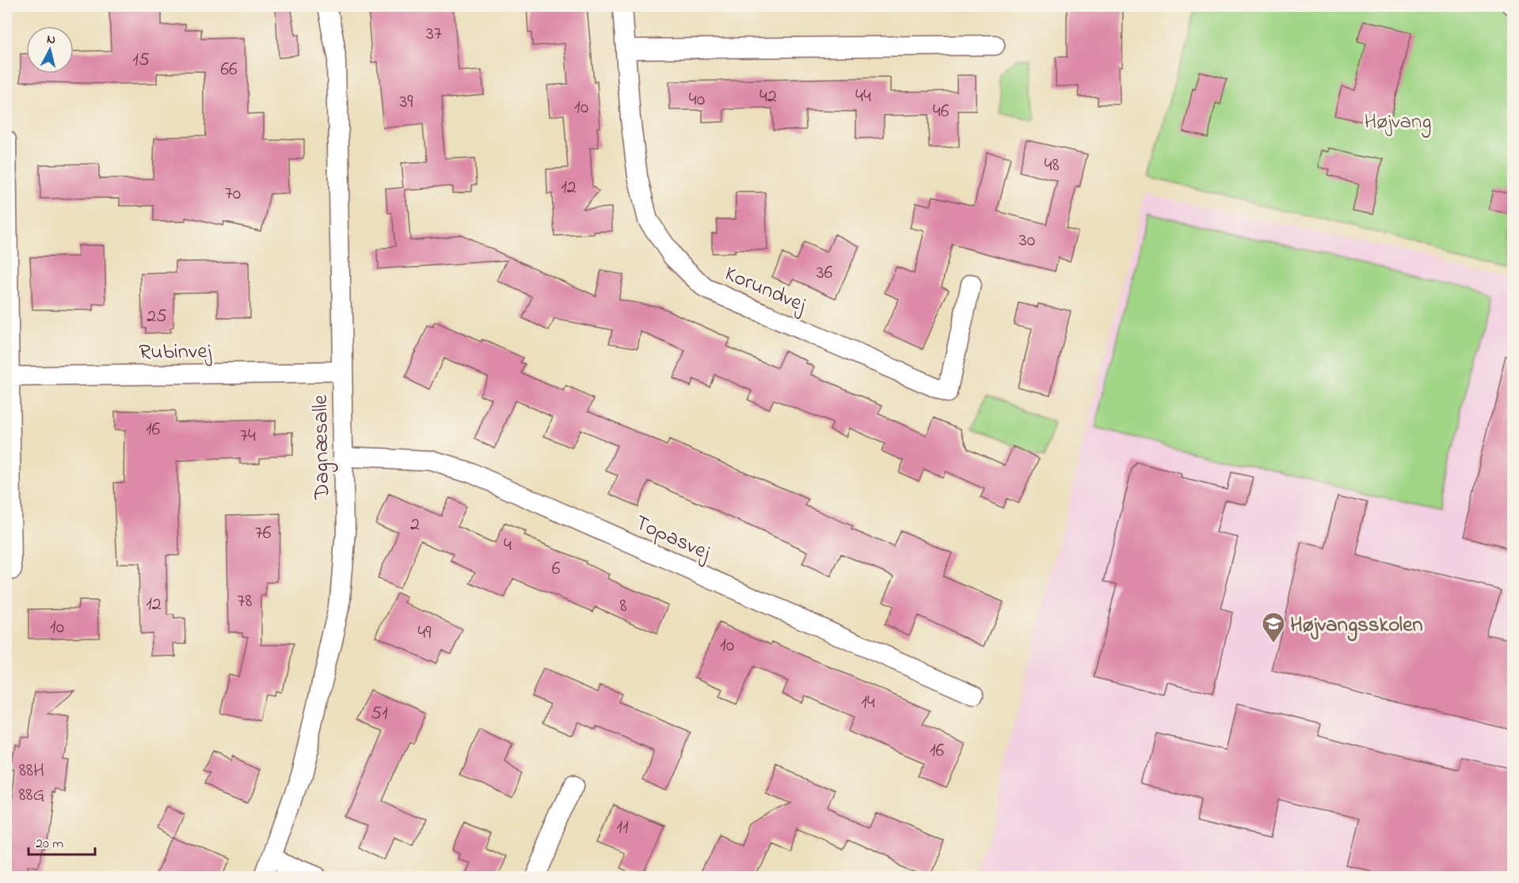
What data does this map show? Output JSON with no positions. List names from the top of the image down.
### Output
{
  "streets": {
    "street": [
      "Korundvej",
      "Rubinvej",
      "Dagnæsalle",
      "Topasvej"
    ]
  },
  "crossings": [
    ["Rubinvej", "Dagnæsalle"],
    ["Dagnæsalle", "Topasvej"]
  ],
  "parks": ["Højvang"],
  "places": {
    "school or university": ["Højvangsskolen"]
  },
  "house_numbers": [
    "37",
    "15",
    "66",
    "42",
    "44",
    "40",
    "39",
    "10",
    "46",
    "48",
    "12",
    "70",
    "30",
    "36",
    "25",
    "16",
    "74",
    "2",
    "76",
    "4",
    "6",
    "78",
    "12",
    "8",
    "10",
    "49",
    "10",
    "14",
    "51",
    "16",
    "88H",
    "88G",
    "11"
  ],
  "scale_bar": "20 m",
  "north": "top"
}
